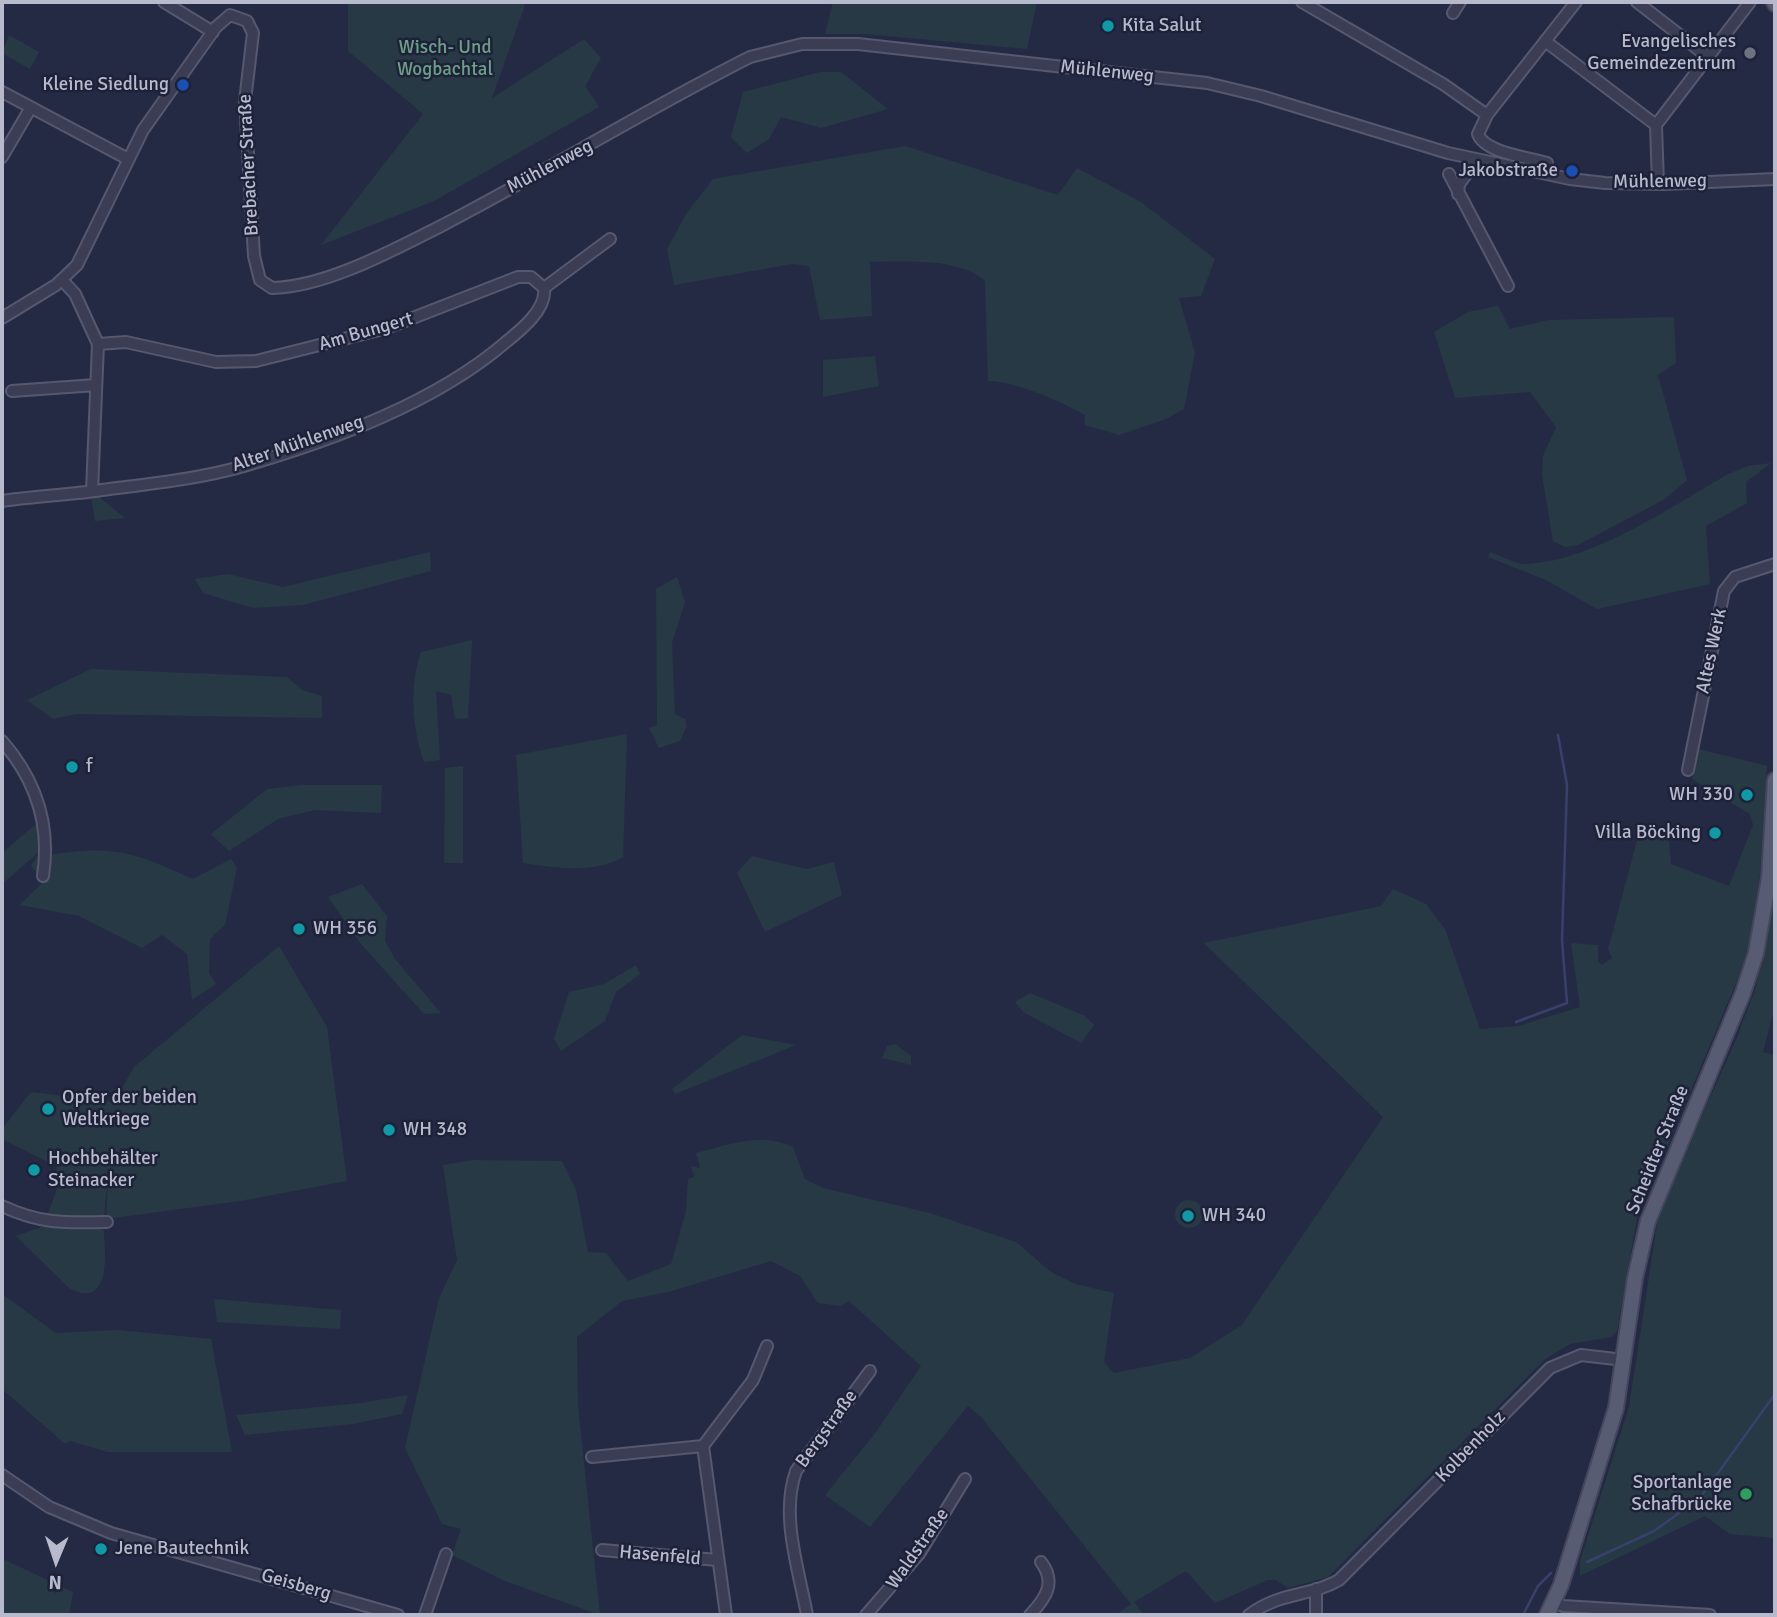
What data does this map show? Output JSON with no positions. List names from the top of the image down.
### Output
{
  "streets": {
    "main road": ["Scheidter Straße"],
    "street": [
      "Mühlenweg",
      "Brebacher Straße",
      "Am Bungert",
      "Alter Mühlenweg",
      "Altes Werk",
      "Bergstraße",
      "Kolbenholz",
      "Waldstraße",
      "Hasenfeld",
      "Geisberg"
    ]
  },
  "crossings": [
    ["Mühlenweg", "Brebacher Straße"],
    ["Am Bungert", "Alter Mühlenweg"],
    ["Scheidter Straße", "Kolbenholz"]
  ],
  "parks": ["Wisch- Und Wogbachtal"],
  "places": [
    "Kita Salut",
    "Evangelisches Gemeindezentrum",
    "Kleine Siedlung",
    "Jakobstraße",
    "f",
    "WH 330",
    "Villa Böcking",
    "WH 356",
    "Opfer der beiden Weltkriege",
    "WH 348",
    "Hochbehälter Steinacker",
    "WH 340",
    "Sportanlage Schafbrücke",
    "Jene Bautechnik"
  ],
  "north": "bottom"
}
